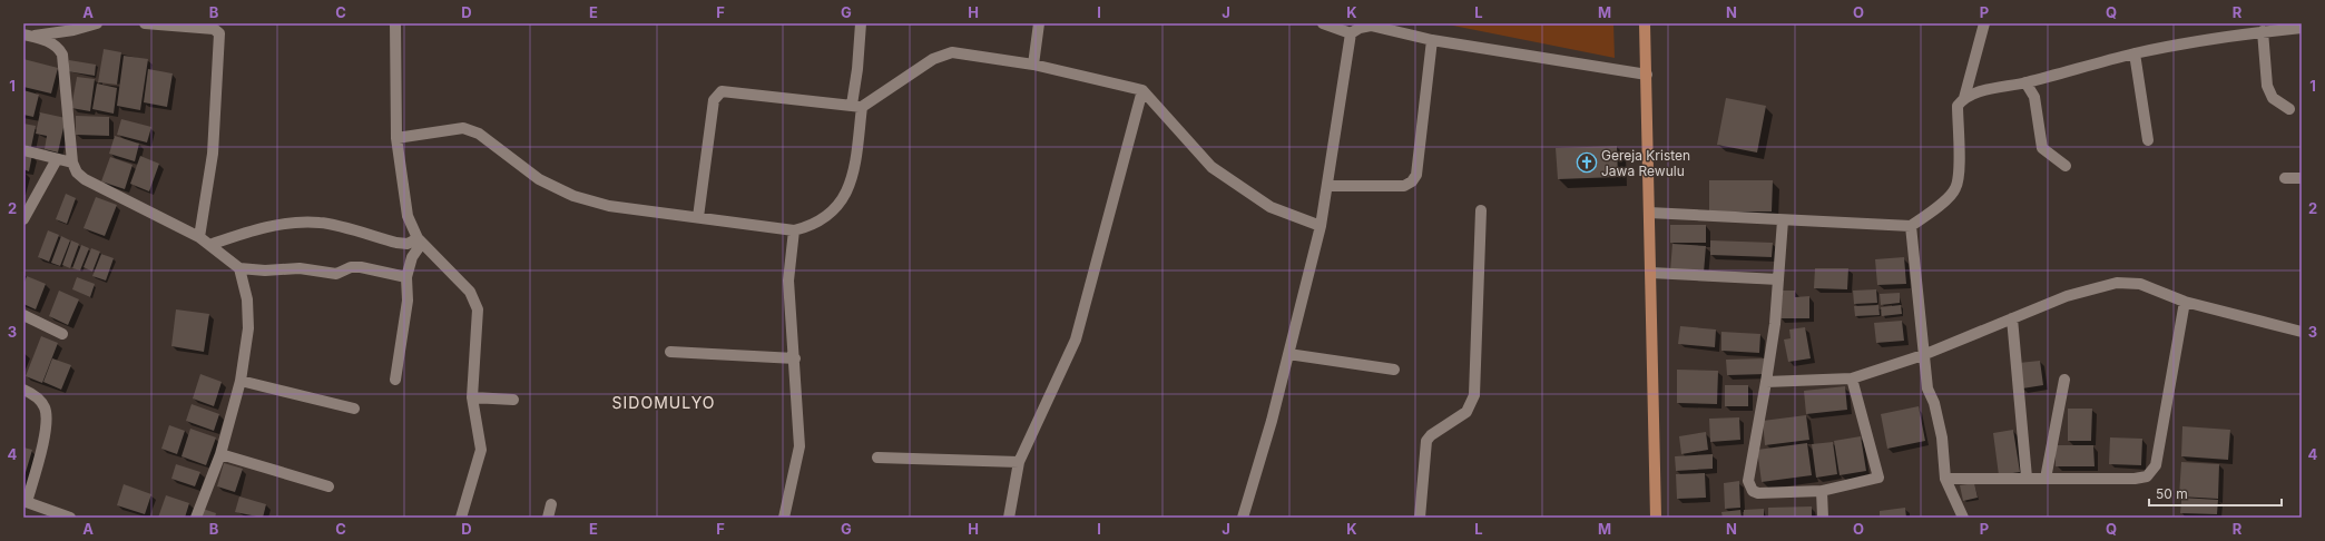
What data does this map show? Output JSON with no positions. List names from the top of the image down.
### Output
{
  "districts": ["SIDOMULYO"],
  "places": {
    "church": ["Gereja Kristen Jawa Rewulu"]
  },
  "scale_bar": "50 m",
  "grid": {
    "columns": [
      "A",
      "B",
      "C",
      "D",
      "E",
      "F",
      "G",
      "H",
      "I",
      "J",
      "K",
      "L",
      "M",
      "N",
      "O",
      "P",
      "Q",
      "R"
    ],
    "rows": [
      "1",
      "2",
      "3",
      "4"
    ]
  }
}
